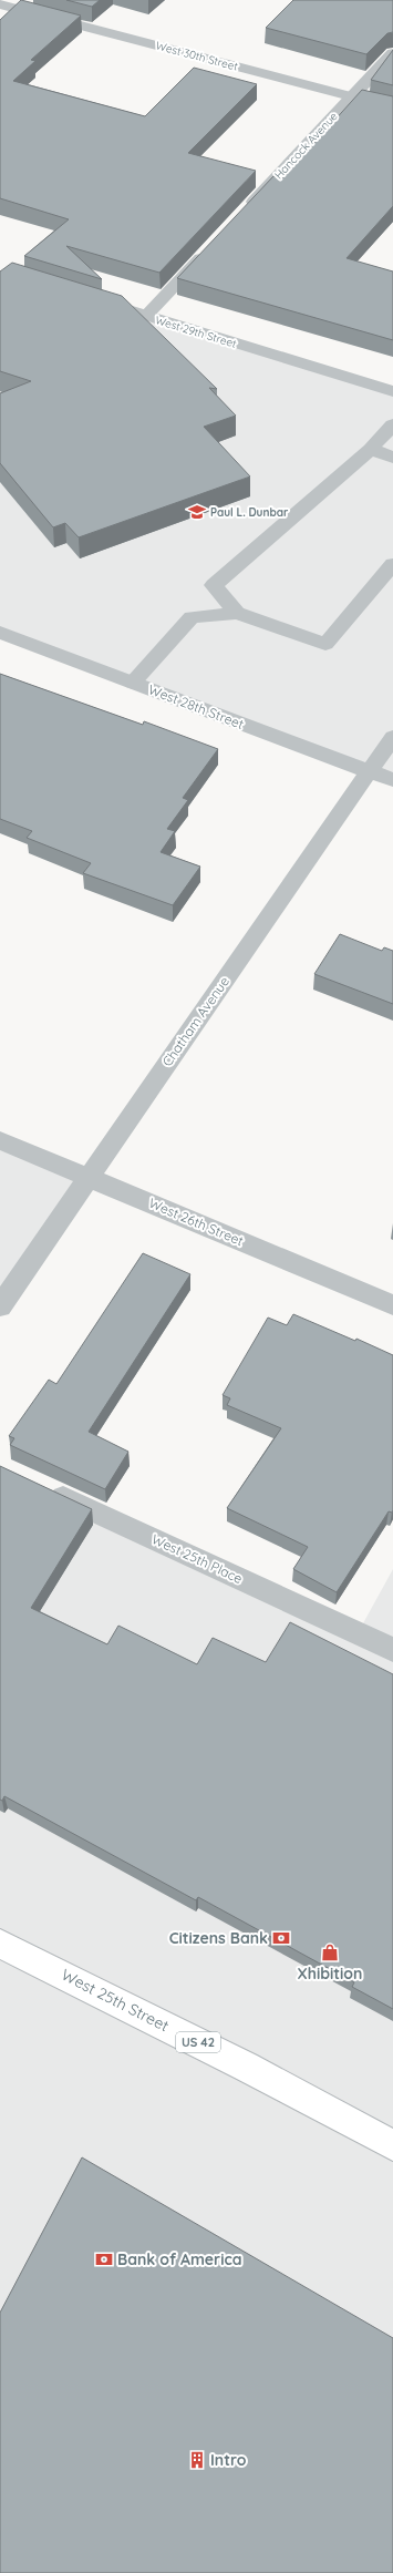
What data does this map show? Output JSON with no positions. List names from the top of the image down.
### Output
{
  "streets": {
    "main road": ["West 25th Street", "US 42"],
    "street": [
      "West 30th Street",
      "Hancock Avenue",
      "West 29th Street",
      "West 28th Street",
      "Chatham Avenue",
      "West 26th Street",
      "West 25th Place"
    ]
  },
  "crossings": [
    ["West 30th Street", "Hancock Avenue"],
    ["West 28th Street", "Chatham Avenue"],
    ["Chatham Avenue", "West 26th Street"]
  ],
  "places": {
    "school or university": ["Paul L. Dunbar"],
    "bank": ["Citizens Bank", "Bank of America"],
    "shop": ["Xhibition"],
    "building": ["Intro"]
  }
}
